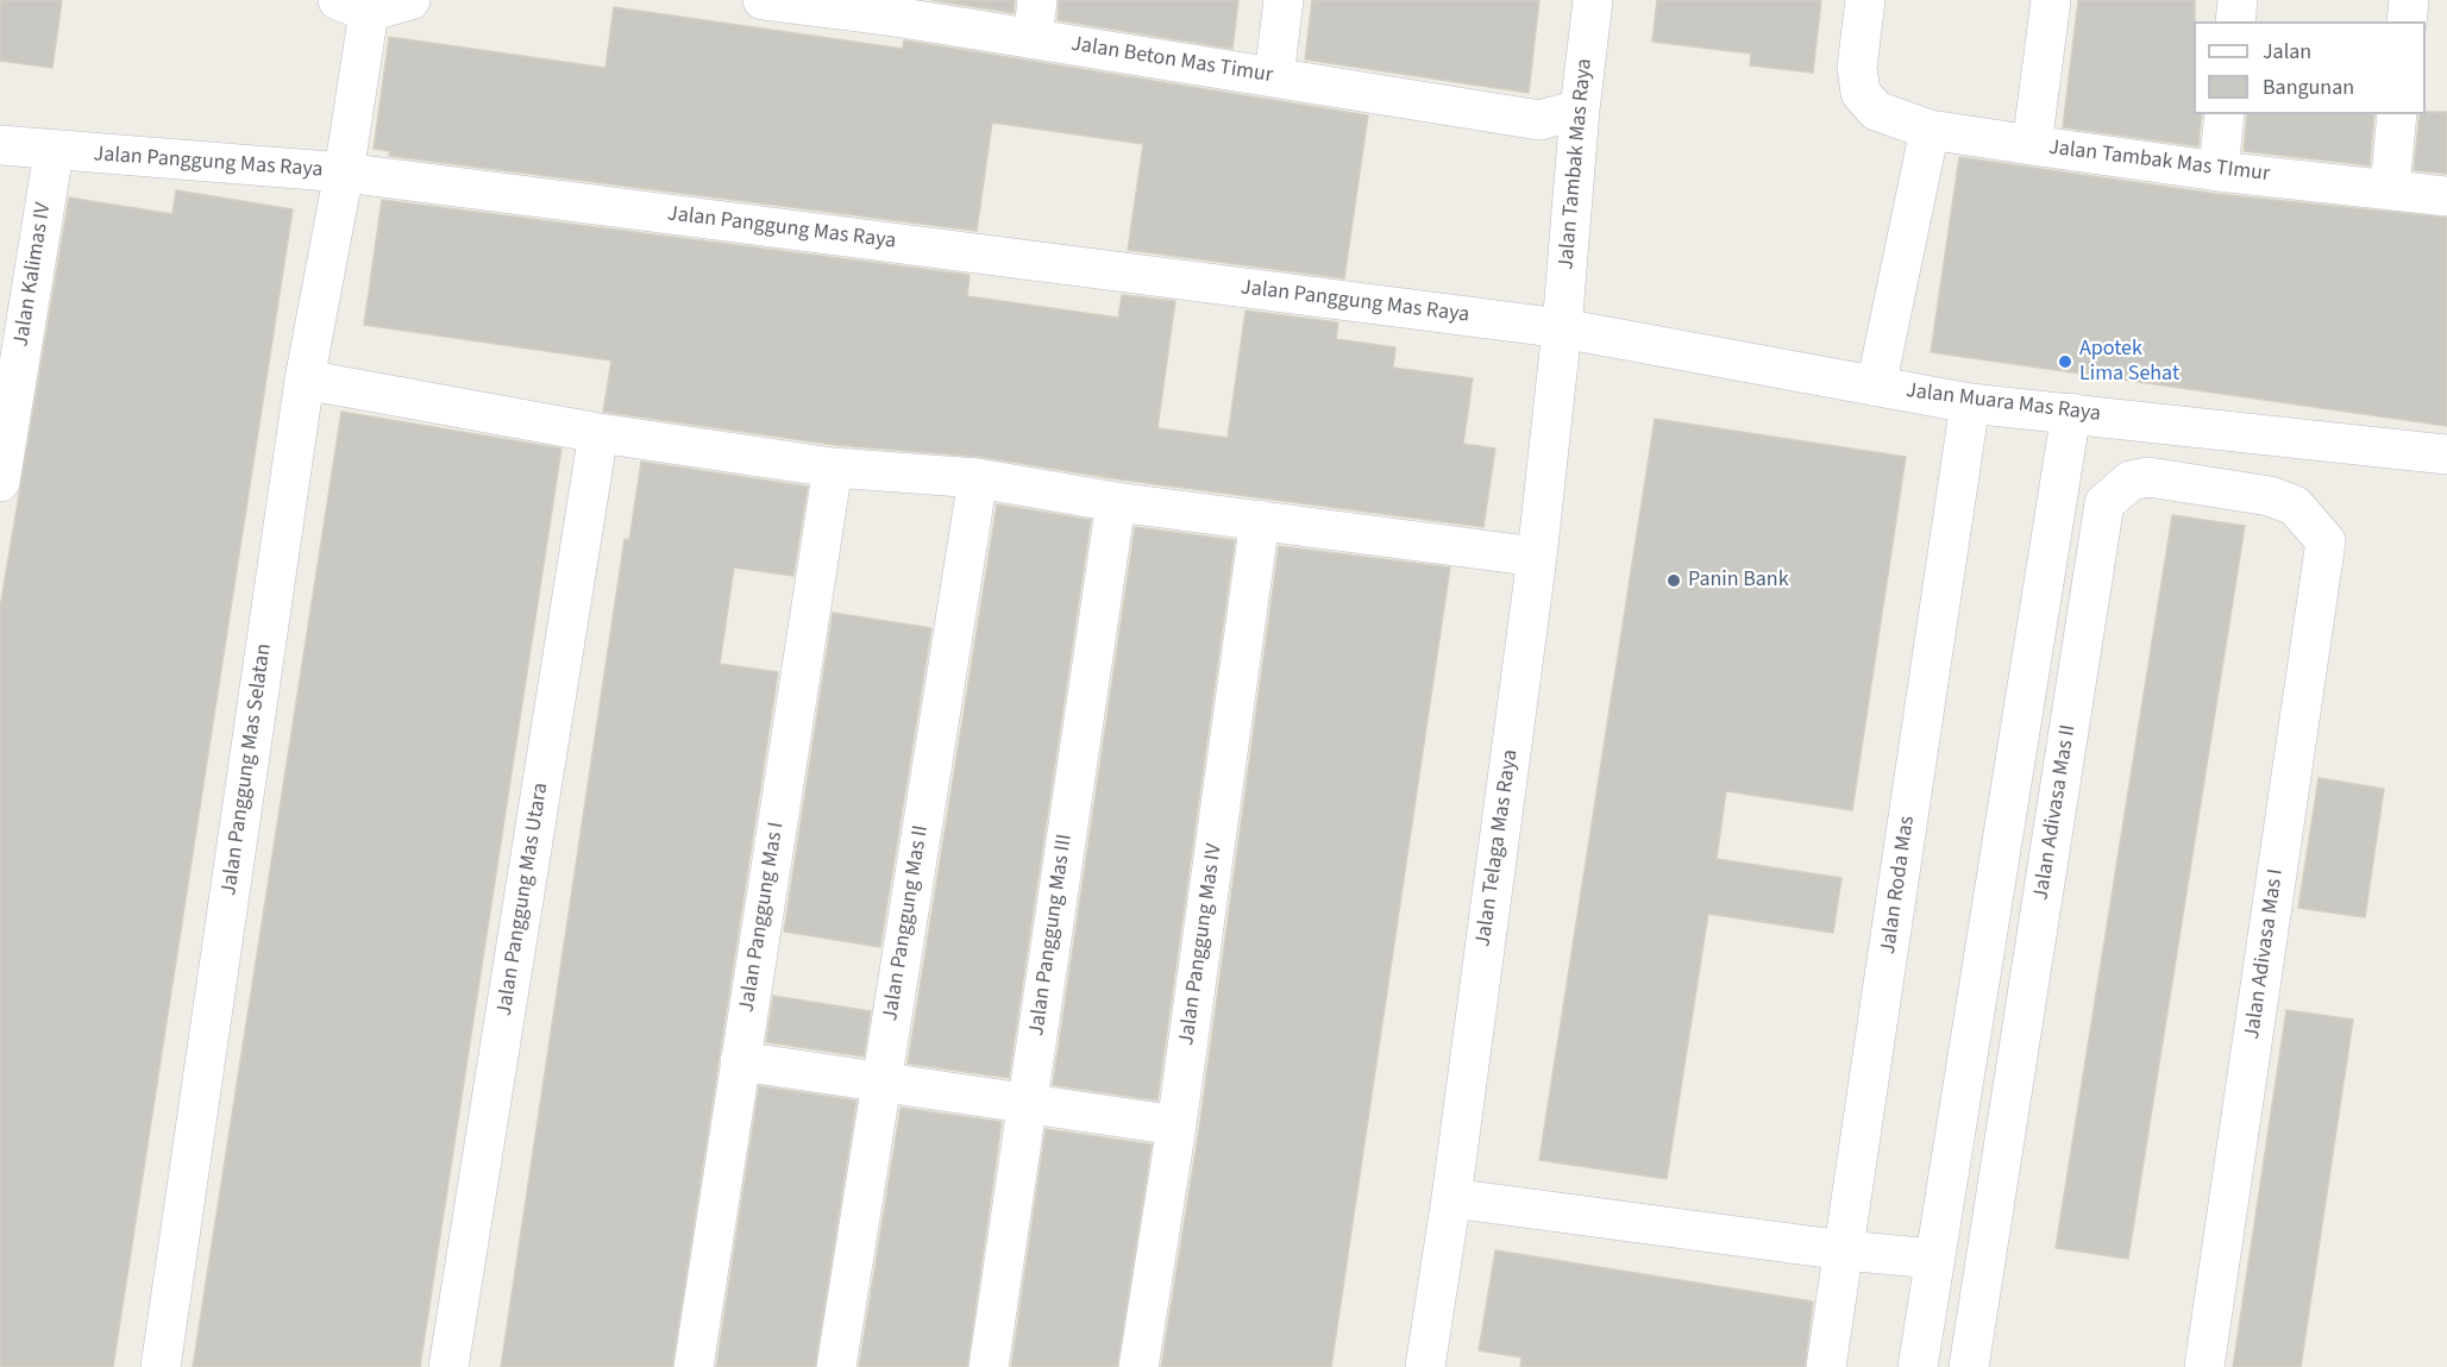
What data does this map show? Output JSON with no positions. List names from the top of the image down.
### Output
{
  "streets": {
    "street": [
      "Jalan Beton Mas Timur",
      "Jalan Tambak Mas TImur",
      "Jalan Panggung Mas Raya",
      "Jalan Tambak Mas Raya",
      "Jalan Kalimas IV",
      "Jalan Muara Mas Raya",
      "Jalan Panggung Mas Selatan",
      "Jalan Adivasa Mas II",
      "Jalan Telaga Mas Raya",
      "Jalan Roda Mas",
      "Jalan Panggung Mas Utara",
      "Jalan Panggung Mas I",
      "Jalan Panggung Mas II",
      "Jalan Panggung Mas III",
      "Jalan Panggung Mas IV",
      "Jalan Adivasa Mas I"
    ]
  },
  "crossings": [
    ["Jalan Beton Mas Timur", "Jalan Tambak Mas Raya"],
    ["Jalan Panggung Mas Raya", "Jalan Tambak Mas Raya"],
    ["Jalan Panggung Mas Raya", "Jalan Kalimas IV"],
    ["Jalan Panggung Mas Raya", "Jalan Muara Mas Raya"],
    ["Jalan Panggung Mas Raya", "Jalan Panggung Mas Selatan"],
    ["Jalan Panggung Mas Raya", "Jalan Telaga Mas Raya"],
    ["Jalan Tambak Mas Raya", "Jalan Muara Mas Raya"],
    ["Jalan Tambak Mas Raya", "Jalan Telaga Mas Raya"],
    ["Jalan Muara Mas Raya", "Jalan Telaga Mas Raya"],
    ["Jalan Muara Mas Raya", "Jalan Roda Mas"],
    ["Jalan Adivasa Mas II", "Jalan Adivasa Mas I"]
  ],
  "places": ["Apotek Lima Sehat", "Panin Bank"],
  "legend": ["Jalan", "Bangunan"]
}
